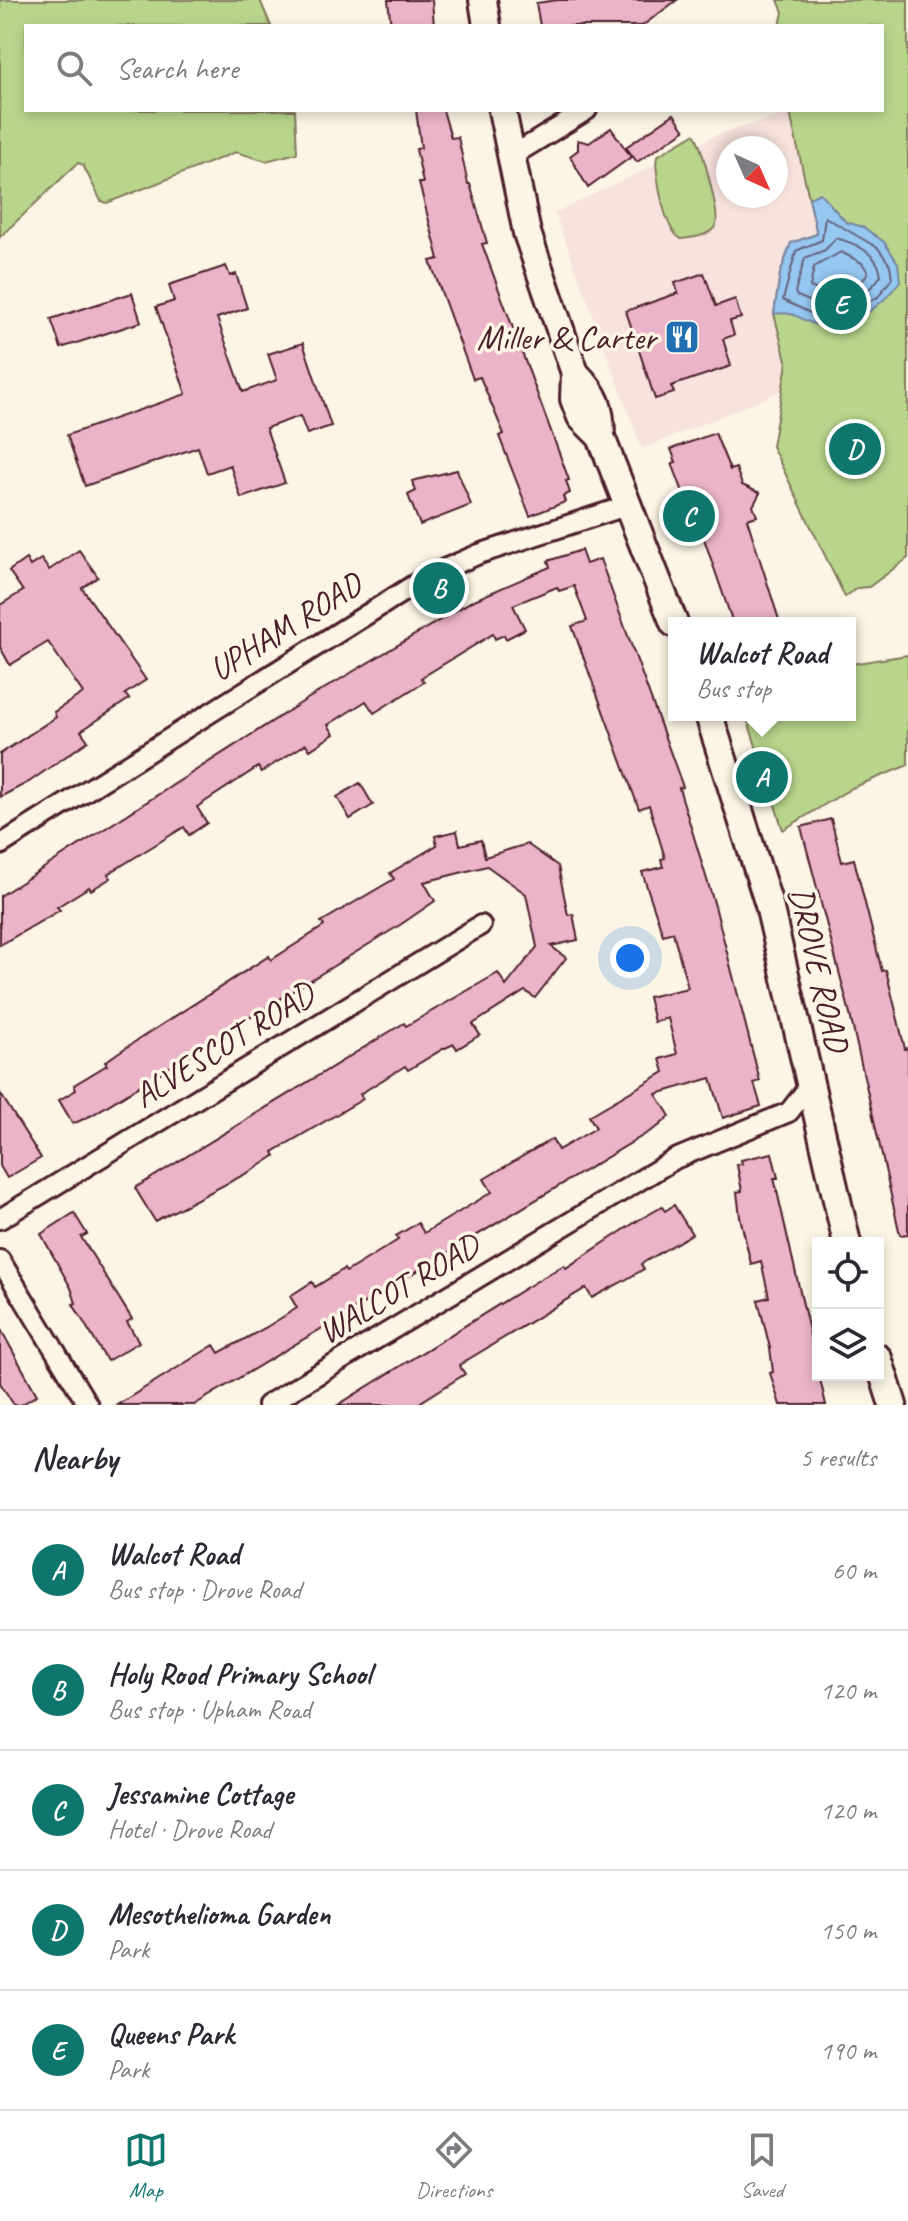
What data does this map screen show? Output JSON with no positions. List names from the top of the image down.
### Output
{
  "streets": {
    "main road": ["DROVE ROAD"],
    "street": ["UPHAM ROAD", "ALVESCOT ROAD", "WALCOT ROAD"]
  },
  "crossings": [
    ["DROVE ROAD", "WALCOT ROAD"]
  ],
  "places": {
    "restaurant": ["Miller & Carter"]
  },
  "north": "bottom right",
  "page": {
    "search": "Search here",
    "pins": [
      "E",
      "D",
      "C",
      "B",
      "A"
    ],
    "popup": ["Walcot Road", "Bus stop"],
    "heading": ["Nearby", "5 results"],
    "list": [
      {
        "mark": "A",
        "name": "Walcot Road",
        "note": "Bus stop · Drove Road",
        "value": "60 m"
      },
      {
        "mark": "B",
        "name": "Holy Rood Primary School",
        "note": "Bus stop · Upham Road",
        "value": "120 m"
      },
      {
        "mark": "C",
        "name": "Jessamine Cottage",
        "note": "Hotel · Drove Road",
        "value": "120 m"
      },
      {
        "mark": "D",
        "name": "Mesothelioma Garden",
        "note": "Park",
        "value": "150 m"
      },
      {
        "mark": "E",
        "name": "Queens Park",
        "note": "Park",
        "value": "190 m"
      }
    ],
    "nav": ["Map", "Directions", "Saved"]
  }
}
